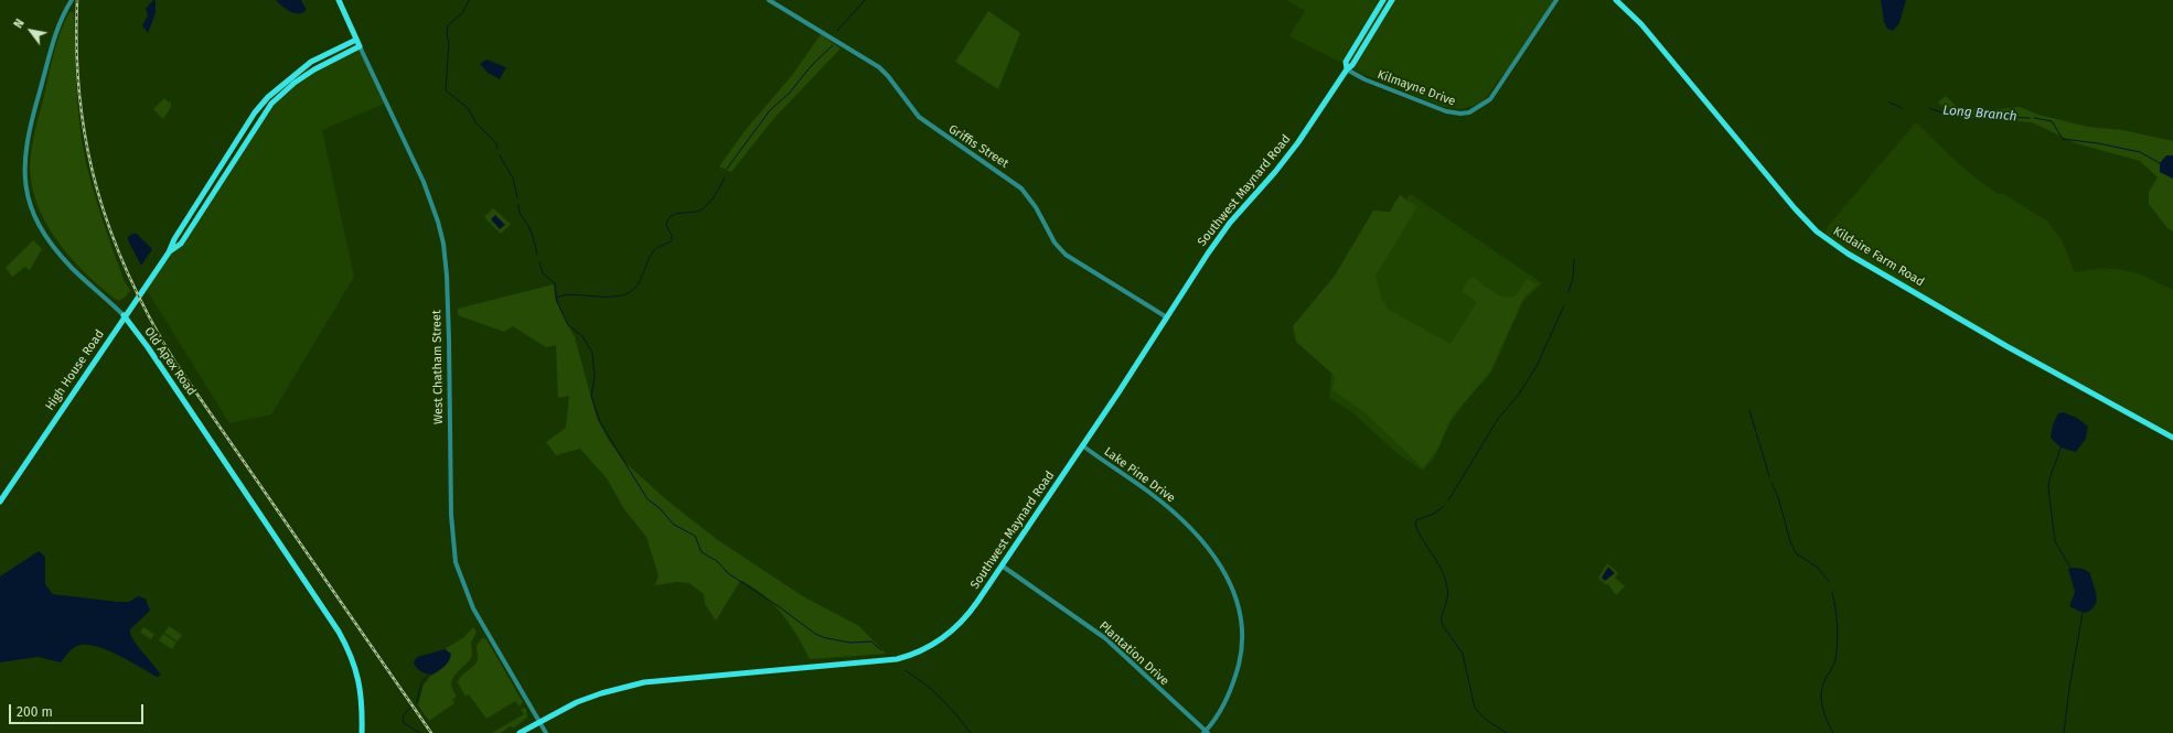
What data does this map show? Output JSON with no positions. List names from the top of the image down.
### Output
{
  "streets": {
    "main road": [
      "Southwest Maynard Road",
      "Kildaire Farm Road",
      "Old Apex Road",
      "West Chatham Street",
      "High House Road"
    ],
    "street": [
      "Kilmayne Drive",
      "Griffis Street",
      "Lake Pine Drive",
      "Plantation Drive"
    ]
  },
  "crossings": [
    ["Kilmayne Drive", "Southwest Maynard Road"],
    ["Griffis Street", "Southwest Maynard Road"],
    ["Southwest Maynard Road", "West Chatham Street"],
    ["Southwest Maynard Road", "Lake Pine Drive"],
    ["Southwest Maynard Road", "Plantation Drive"],
    ["Old Apex Road", "High House Road"],
    ["West Chatham Street", "High House Road"],
    ["Lake Pine Drive", "Plantation Drive"]
  ],
  "water": ["Long Branch"],
  "scale_bar": "200 m",
  "north": "top left"
}
